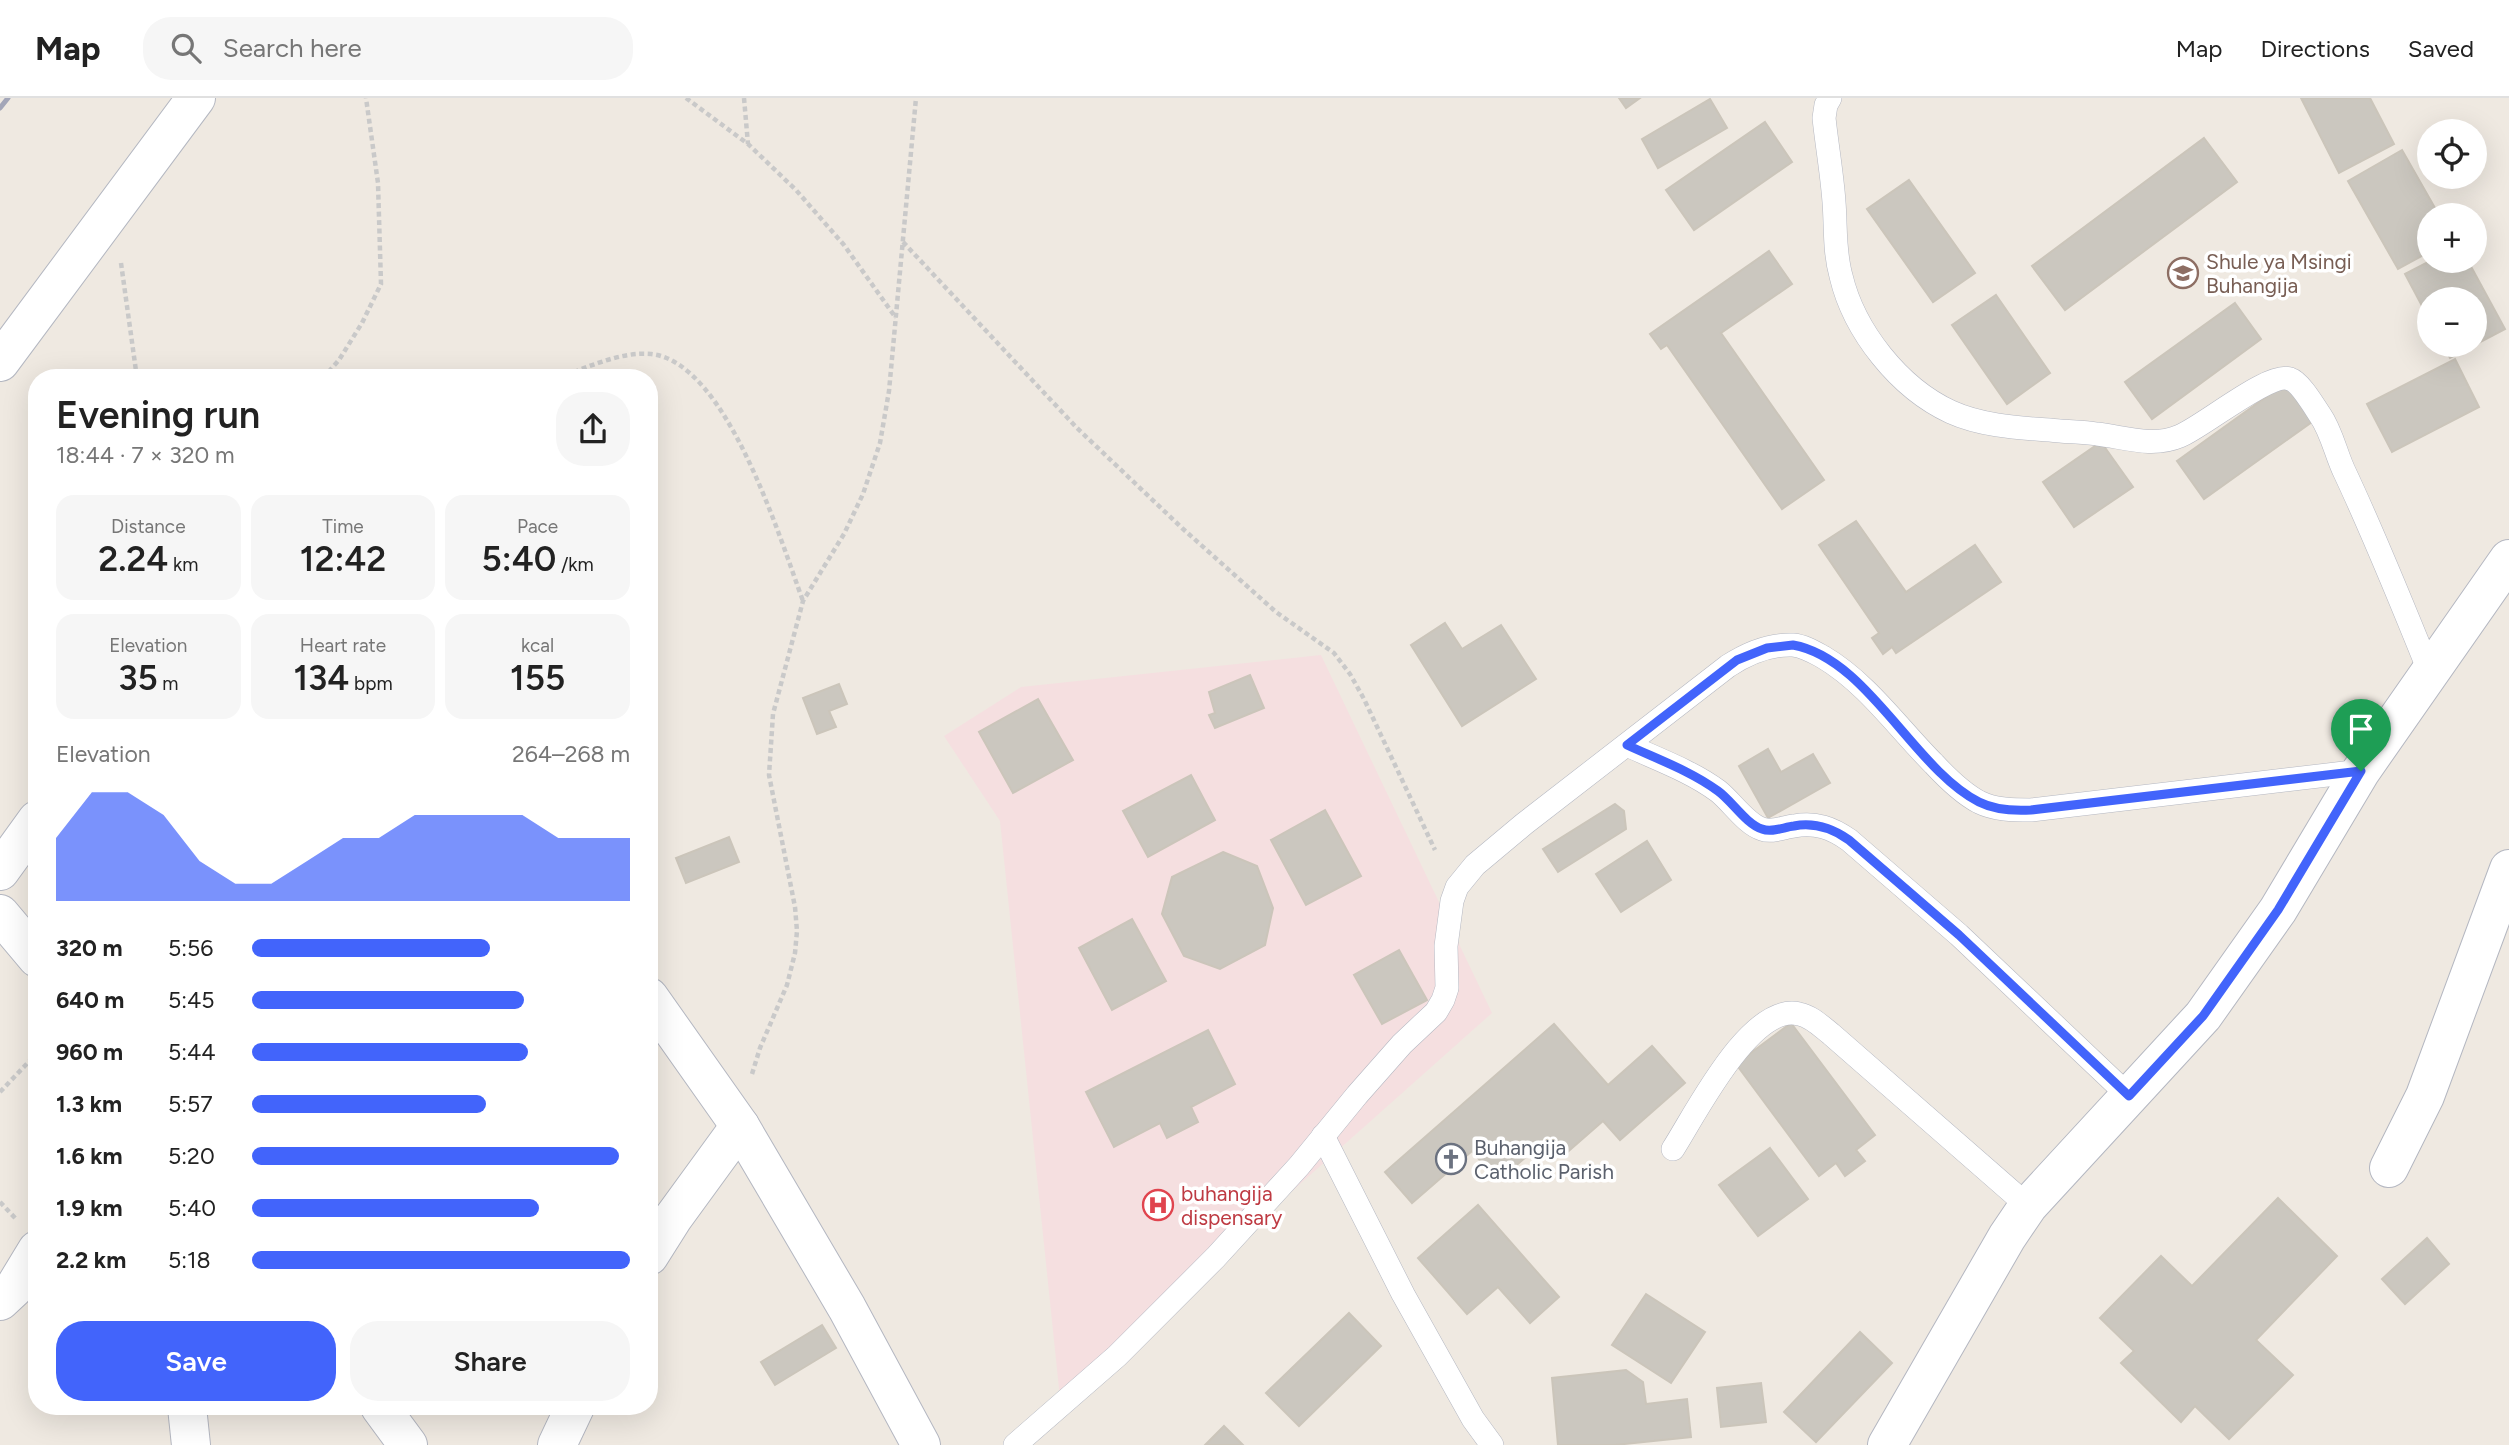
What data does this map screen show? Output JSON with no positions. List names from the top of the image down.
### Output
{
  "places": {
    "school or university": ["Shule ya Msingi Buhangija"],
    "church": ["Buhangija Catholic Parish"],
    "hospital": ["buhangija dispensary"]
  },
  "page": {
    "header": "Map",
    "search": "Search here",
    "nav": ["Map", "Directions", "Saved"],
    "map_buttons": ["+", "−"],
    "heading": ["Evening run", "18:44 · 7 × 320 m"],
    "stats": [
      ["Distance", "2.24 km"],
      ["Time", "12:42"],
      ["Pace", "5:40 /km"],
      ["Elevation", "35 m"],
      ["Heart rate", "134 bpm"],
      ["kcal", "155"]
    ],
    "chart": ["Elevation", "264–268 m"],
    "list": [
      {
        "name": "320 m",
        "note": "5:56"
      },
      {
        "name": "640 m",
        "note": "5:45"
      },
      {
        "name": "960 m",
        "note": "5:44"
      },
      {
        "name": "1.3 km",
        "note": "5:57"
      },
      {
        "name": "1.6 km",
        "note": "5:20"
      },
      {
        "name": "1.9 km",
        "note": "5:40"
      },
      {
        "name": "2.2 km",
        "note": "5:18"
      }
    ],
    "buttons": ["Save", "Share"]
  }
}
